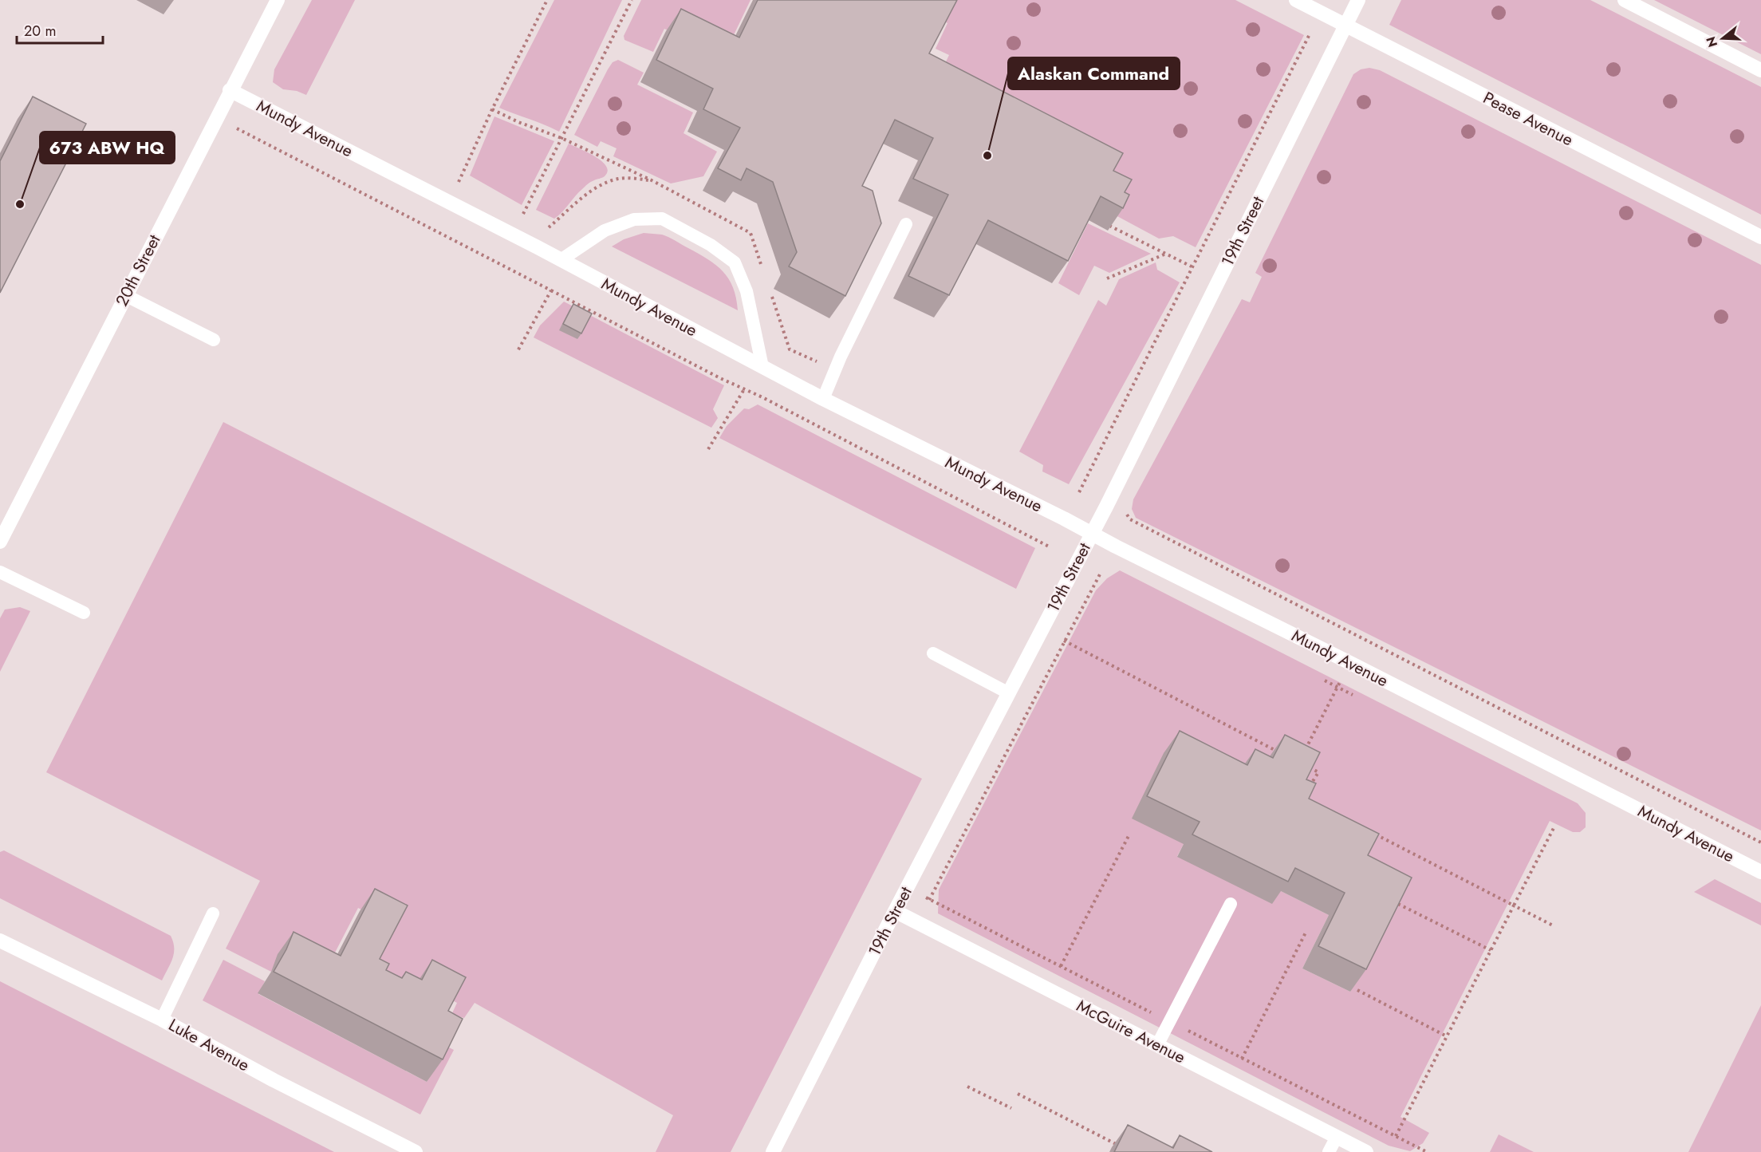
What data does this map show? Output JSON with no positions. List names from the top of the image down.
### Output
{
  "streets": {
    "street": [
      "Pease Avenue",
      "Mundy Avenue",
      "19th Street",
      "20th Street",
      "McGuire Avenue",
      "Luke Avenue"
    ]
  },
  "crossings": [
    ["Pease Avenue", "19th Street"],
    ["Mundy Avenue", "19th Street"],
    ["Mundy Avenue", "20th Street"],
    ["19th Street", "McGuire Avenue"]
  ],
  "places": ["Alaskan Command", "673 ABW HQ"],
  "scale_bar": "20 m",
  "north": "left"
}
